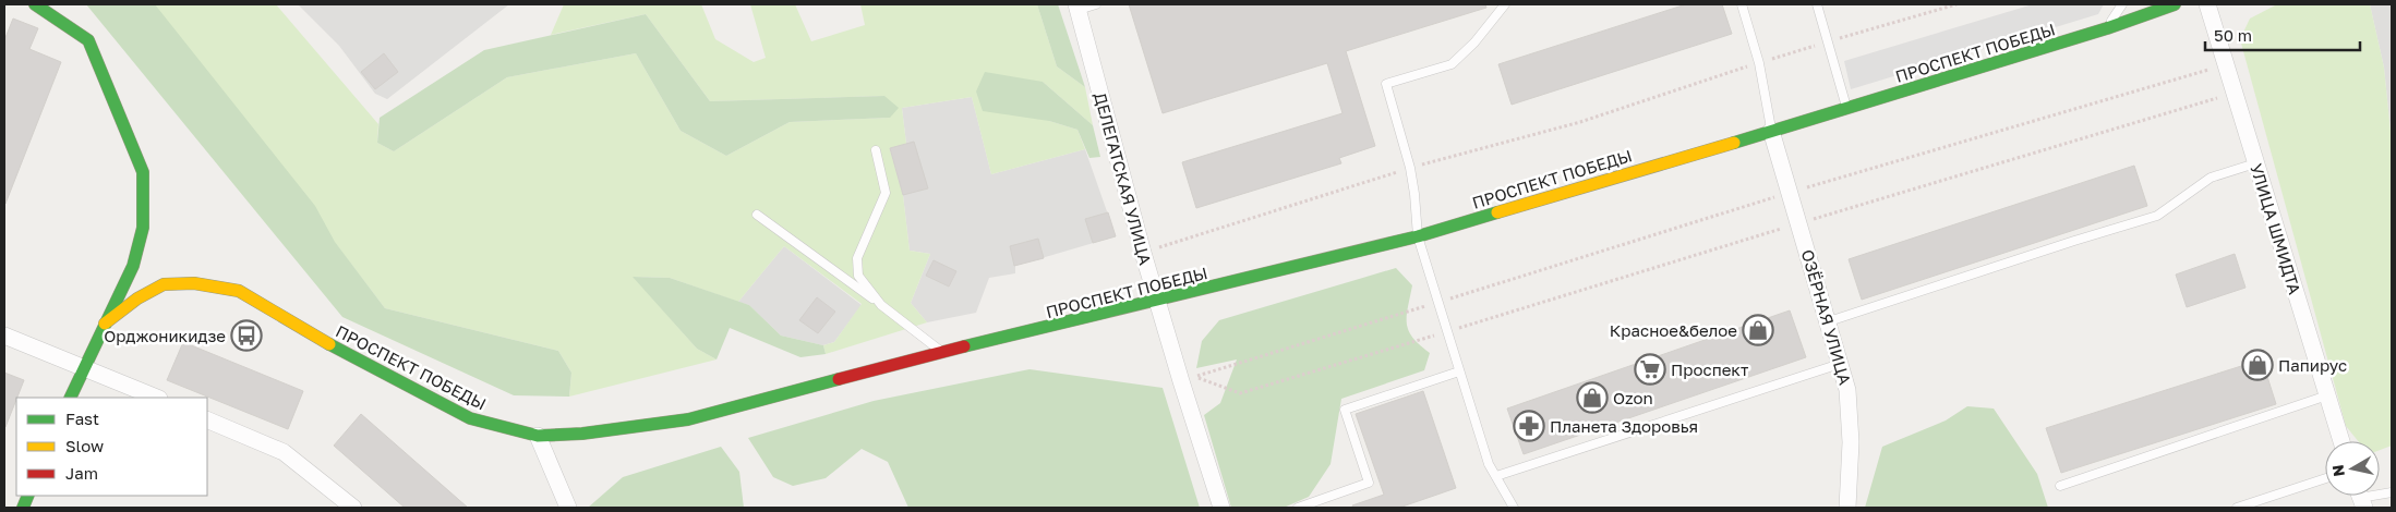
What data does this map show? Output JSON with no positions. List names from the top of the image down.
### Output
{
  "streets": {
    "street": [
      "ПРОСПЕКТ ПОБЕДЫ",
      "ДЕЛЕГАТСКАЯ УЛИЦА",
      "УЛИЦА ШМИДТА",
      "ОЗЁРНАЯ УЛИЦА"
    ]
  },
  "crossings": [
    ["ПРОСПЕКТ ПОБЕДЫ", "ДЕЛЕГАТСКАЯ УЛИЦА"],
    ["ПРОСПЕКТ ПОБЕДЫ", "ОЗЁРНАЯ УЛИЦА"]
  ],
  "places": {
    "shop": ["Красное&белое", "Папирус", "Ozon"],
    "bus stop": ["Орджоникидзе"],
    "supermarket": ["Проспект"],
    "pharmacy": ["Планета Здоровья"]
  },
  "legend": ["Fast", "Slow", "Jam"],
  "scale_bar": "50 m",
  "north": "left"
}
